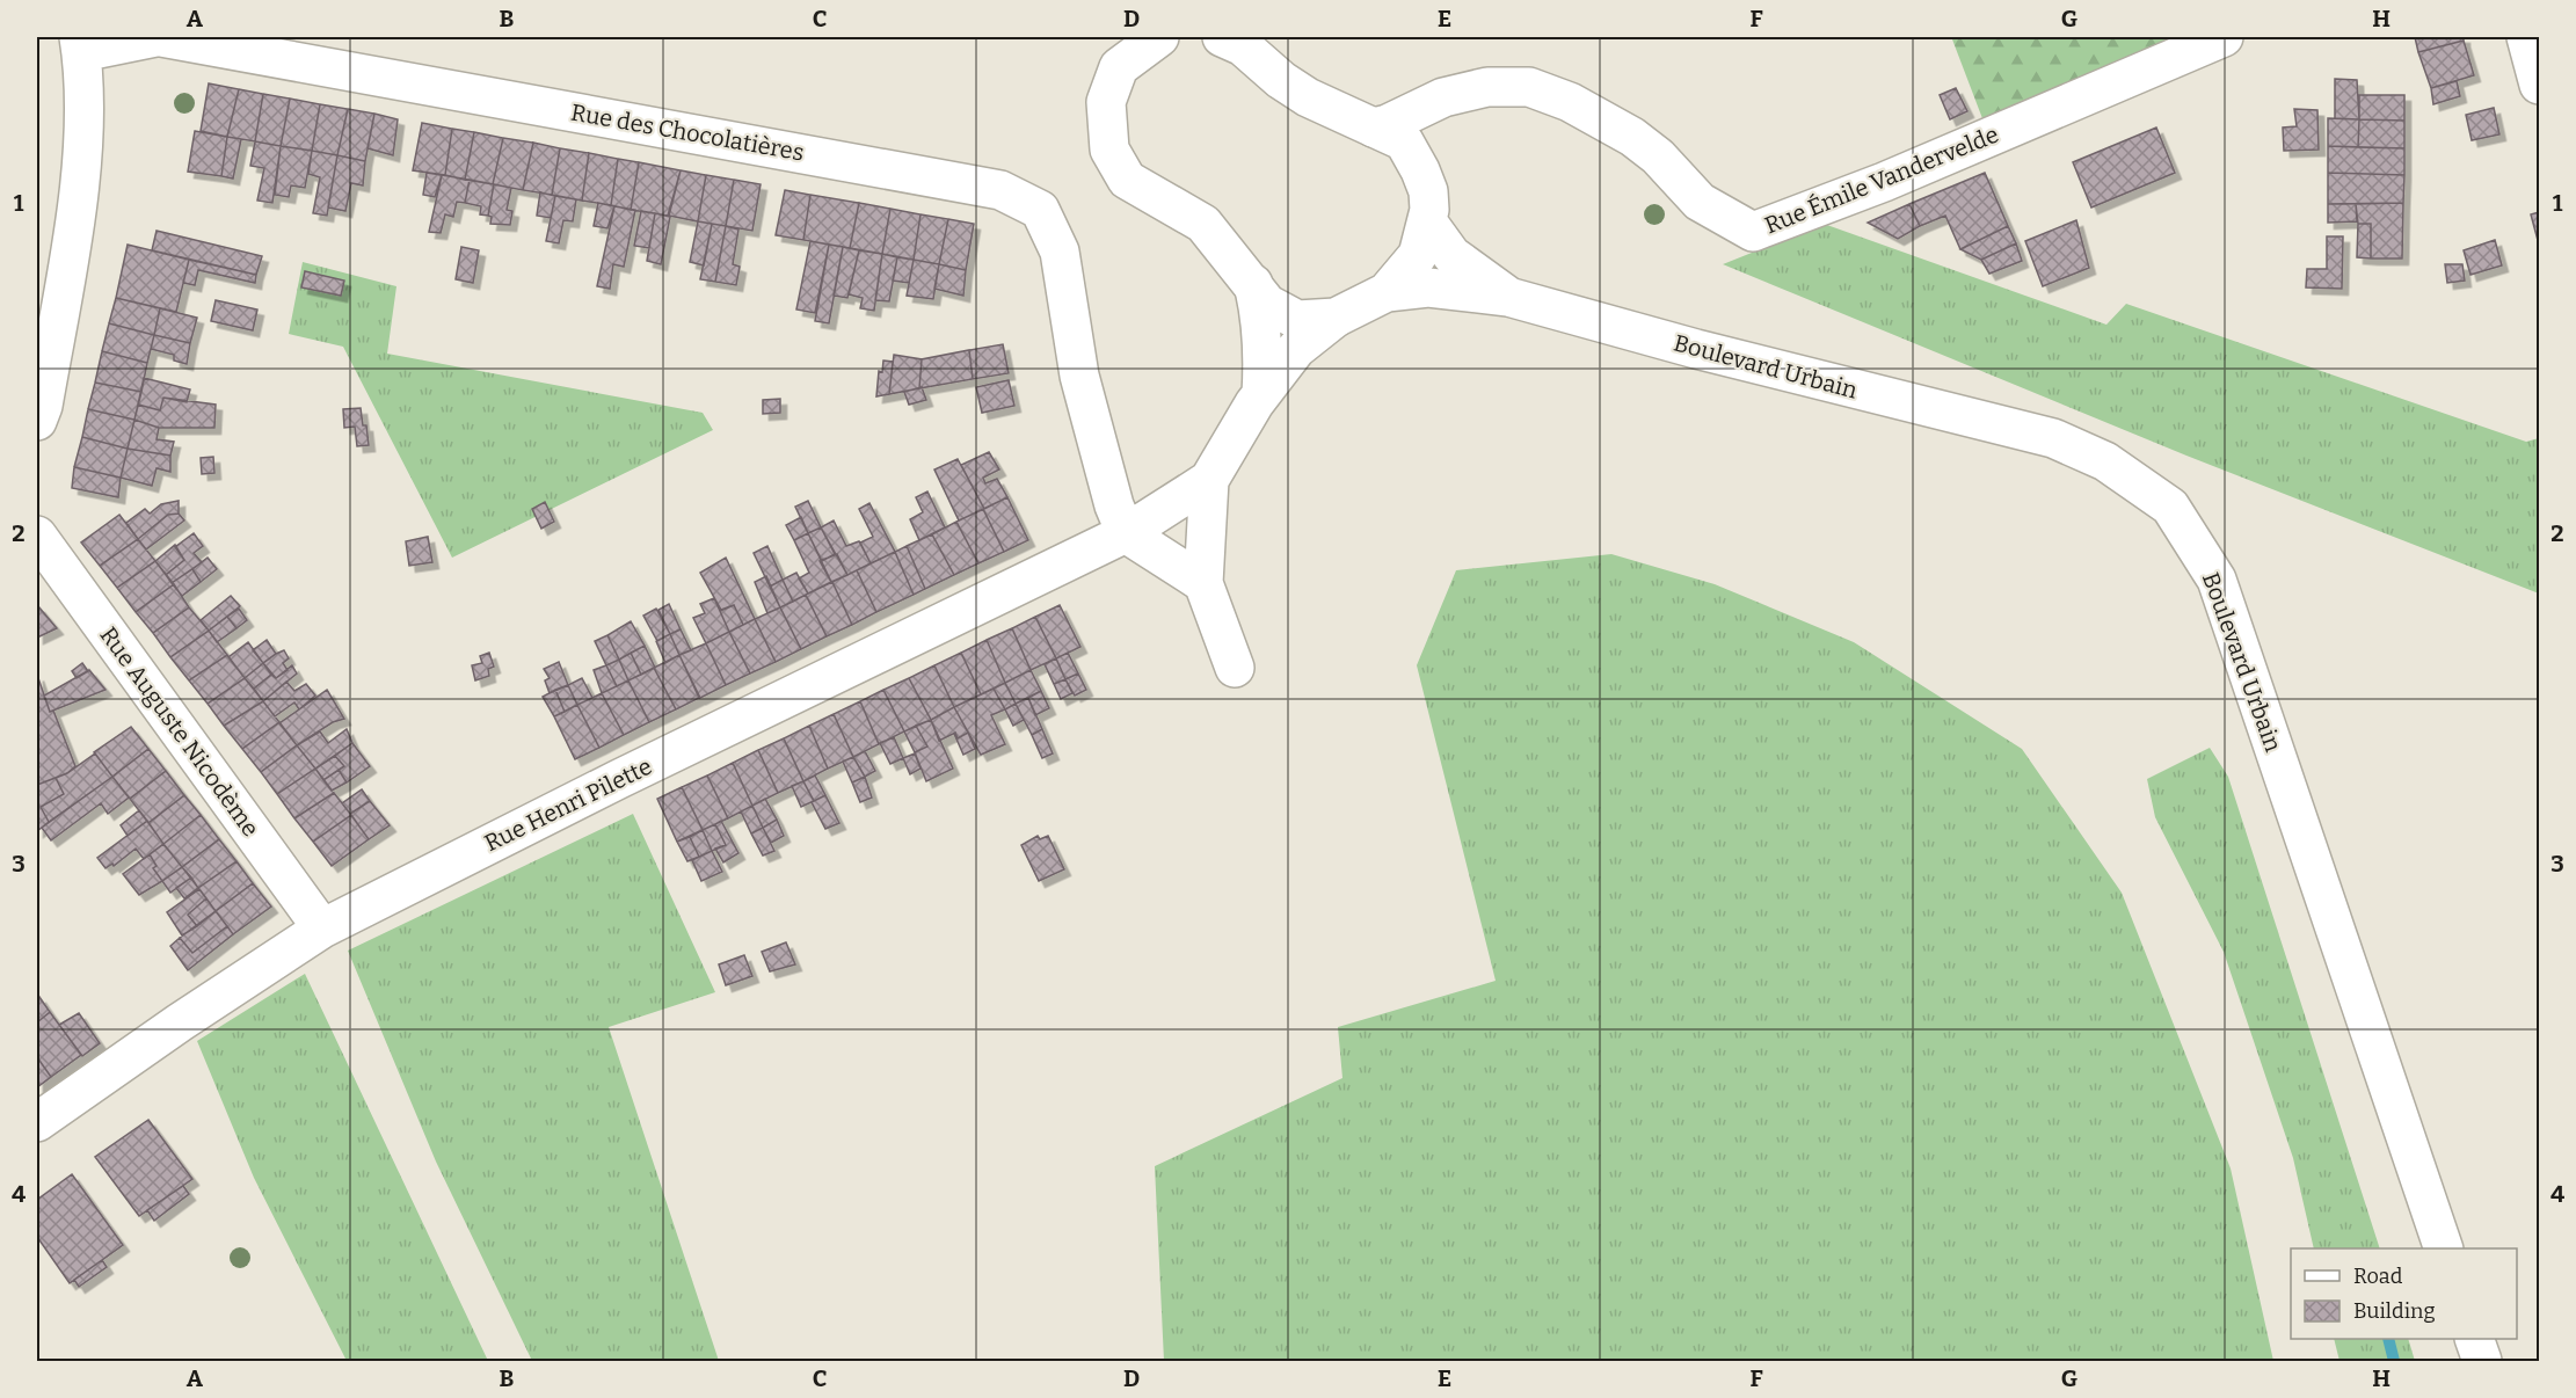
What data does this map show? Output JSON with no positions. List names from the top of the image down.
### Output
{
  "streets": {
    "street": [
      "Rue des Chocolatières",
      "Rue Émile Vandervelde",
      "Boulevard Urbain",
      "Rue Auguste Nicodème",
      "Rue Henri Pilette"
    ]
  },
  "crossings": [
    ["Rue des Chocolatières", "Rue Henri Pilette"],
    ["Rue Auguste Nicodème", "Rue Henri Pilette"]
  ],
  "legend": ["Road", "Building"],
  "grid": {
    "columns": [
      "A",
      "B",
      "C",
      "D",
      "E",
      "F",
      "G",
      "H"
    ],
    "rows": [
      "1",
      "2",
      "3",
      "4"
    ]
  }
}
